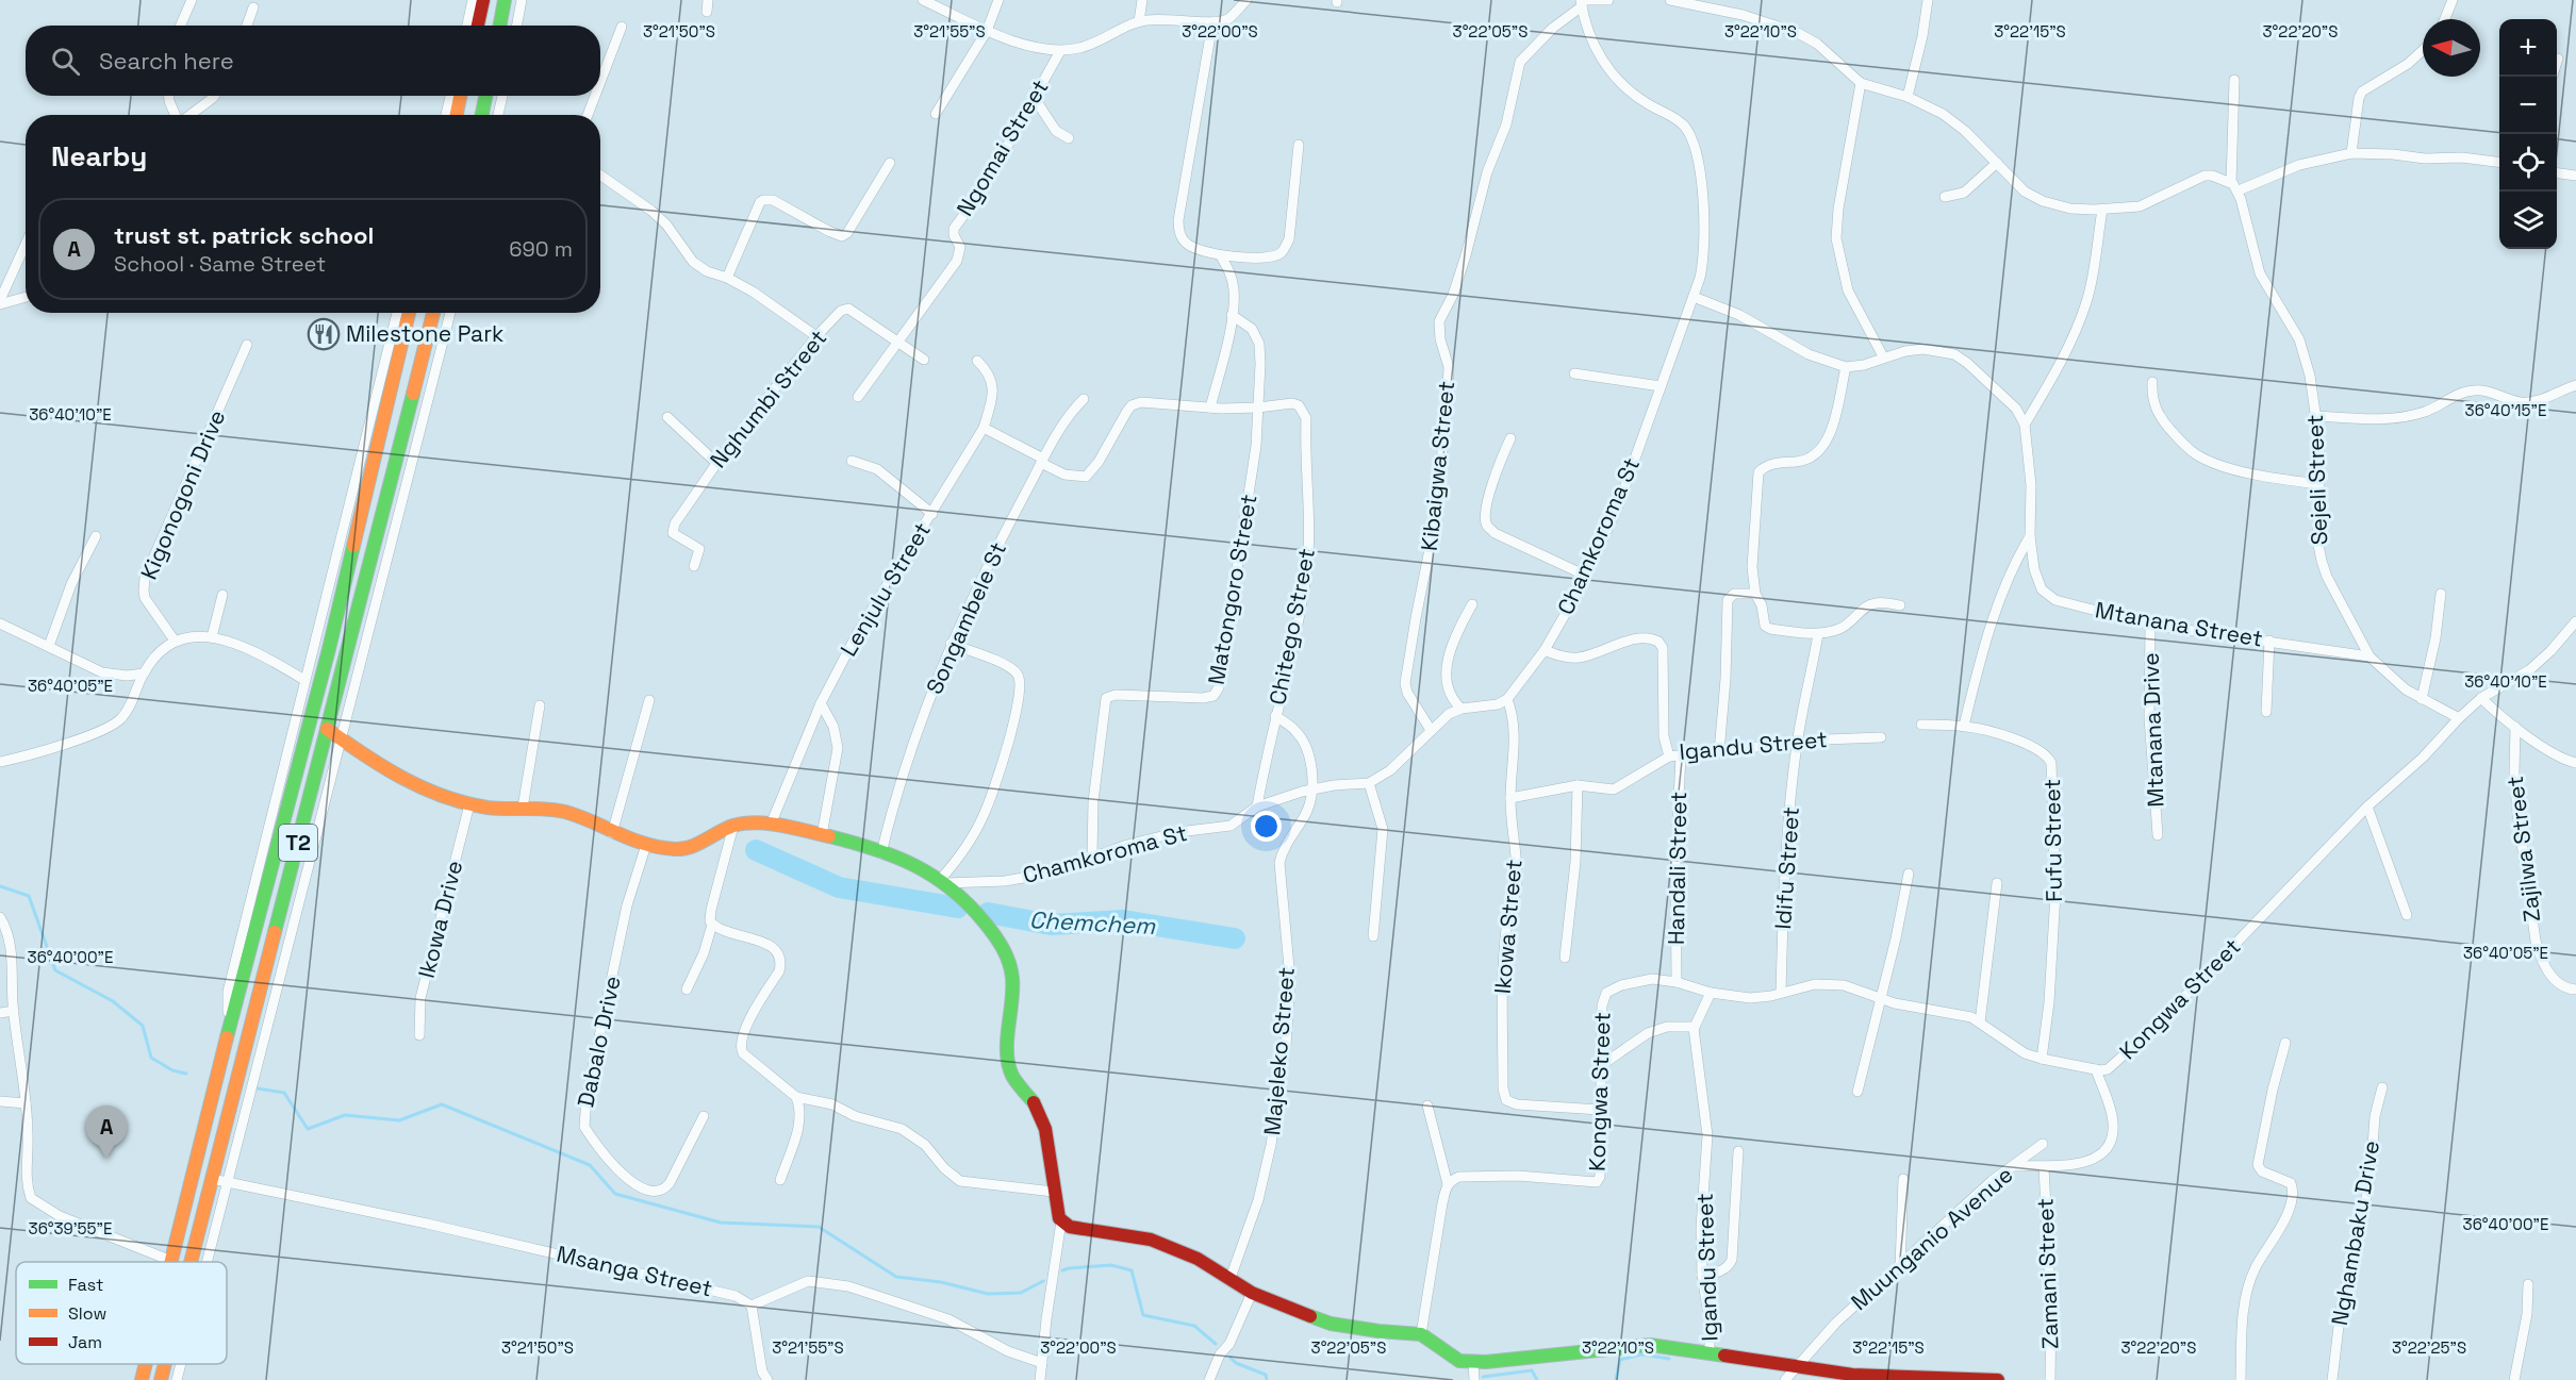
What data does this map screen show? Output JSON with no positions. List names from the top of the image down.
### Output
{
  "streets": {
    "main road": ["T2"],
    "street": [
      "Ngomai Street",
      "Nghumbi Street",
      "Kibaigwa Street",
      "Sejeli Street",
      "Kigonogoni Drive",
      "Chamkoroma St",
      "Lenjulu Street",
      "Matongoro Street",
      "Songambele St",
      "Mtanana Street",
      "Chitego Street",
      "Mtanana Drive",
      "Igandu Street",
      "Fufu Street",
      "Zajilwa Street",
      "Handali Street",
      "Idifu Street",
      "Ikowa Drive",
      "Ikowa Street",
      "Kongwa Street",
      "Dabalo Drive",
      "Majeleko Street",
      "Nghambaku Drive",
      "Muunganio Avenue",
      "Msanga Street",
      "Zamani Street"
    ]
  },
  "crossings": [
    ["Ngomai Street", "Nghumbi Street"],
    ["Kibaigwa Street", "Chamkoroma St"],
    ["Sejeli Street", "Mtanana Street"],
    ["Sejeli Street", "Kongwa Street"],
    ["Chamkoroma St", "Matongoro Street"],
    ["Chamkoroma St", "Chitego Street"],
    ["Chamkoroma St", "Igandu Street"],
    ["Chamkoroma St", "Ikowa Street"],
    ["Chamkoroma St", "Majeleko Street"],
    ["Matongoro Street", "Chitego Street"],
    ["Songambele St", "Chitego Street"],
    ["Mtanana Street", "Mtanana Drive"],
    ["Igandu Street", "Handali Street"],
    ["Igandu Street", "Idifu Street"],
    ["Fufu Street", "Kongwa Street"],
    ["T2", "Msanga Street"],
    ["Handali Street", "Kongwa Street"],
    ["Idifu Street", "Kongwa Street"],
    ["Ikowa Street", "Kongwa Street"]
  ],
  "water": ["Chemchem"],
  "places": {
    "restaurant": ["Milestone Park"]
  },
  "legend": ["Fast", "Slow", "Jam"],
  "north": "left",
  "page": {
    "map_buttons": ["+", "−"],
    "search": "Search here",
    "heading": "Nearby",
    "list": [
      {
        "mark": "A",
        "name": "trust st. patrick school",
        "note": "School · Same Street",
        "value": "690 m"
      }
    ],
    "pins": "A"
  },
  "coordinates": [
    "3°21'50\"S",
    "3°21'55\"S",
    "3°22'00\"S",
    "3°22'05\"S",
    "3°22'10\"S",
    "3°22'15\"S",
    "3°22'20\"S",
    "36°40'15\"E",
    "36°40'10\"E",
    "36°40'05\"E",
    "36°40'00\"E",
    "36°39'55\"E",
    "3°22'25\"S"
  ]
}
